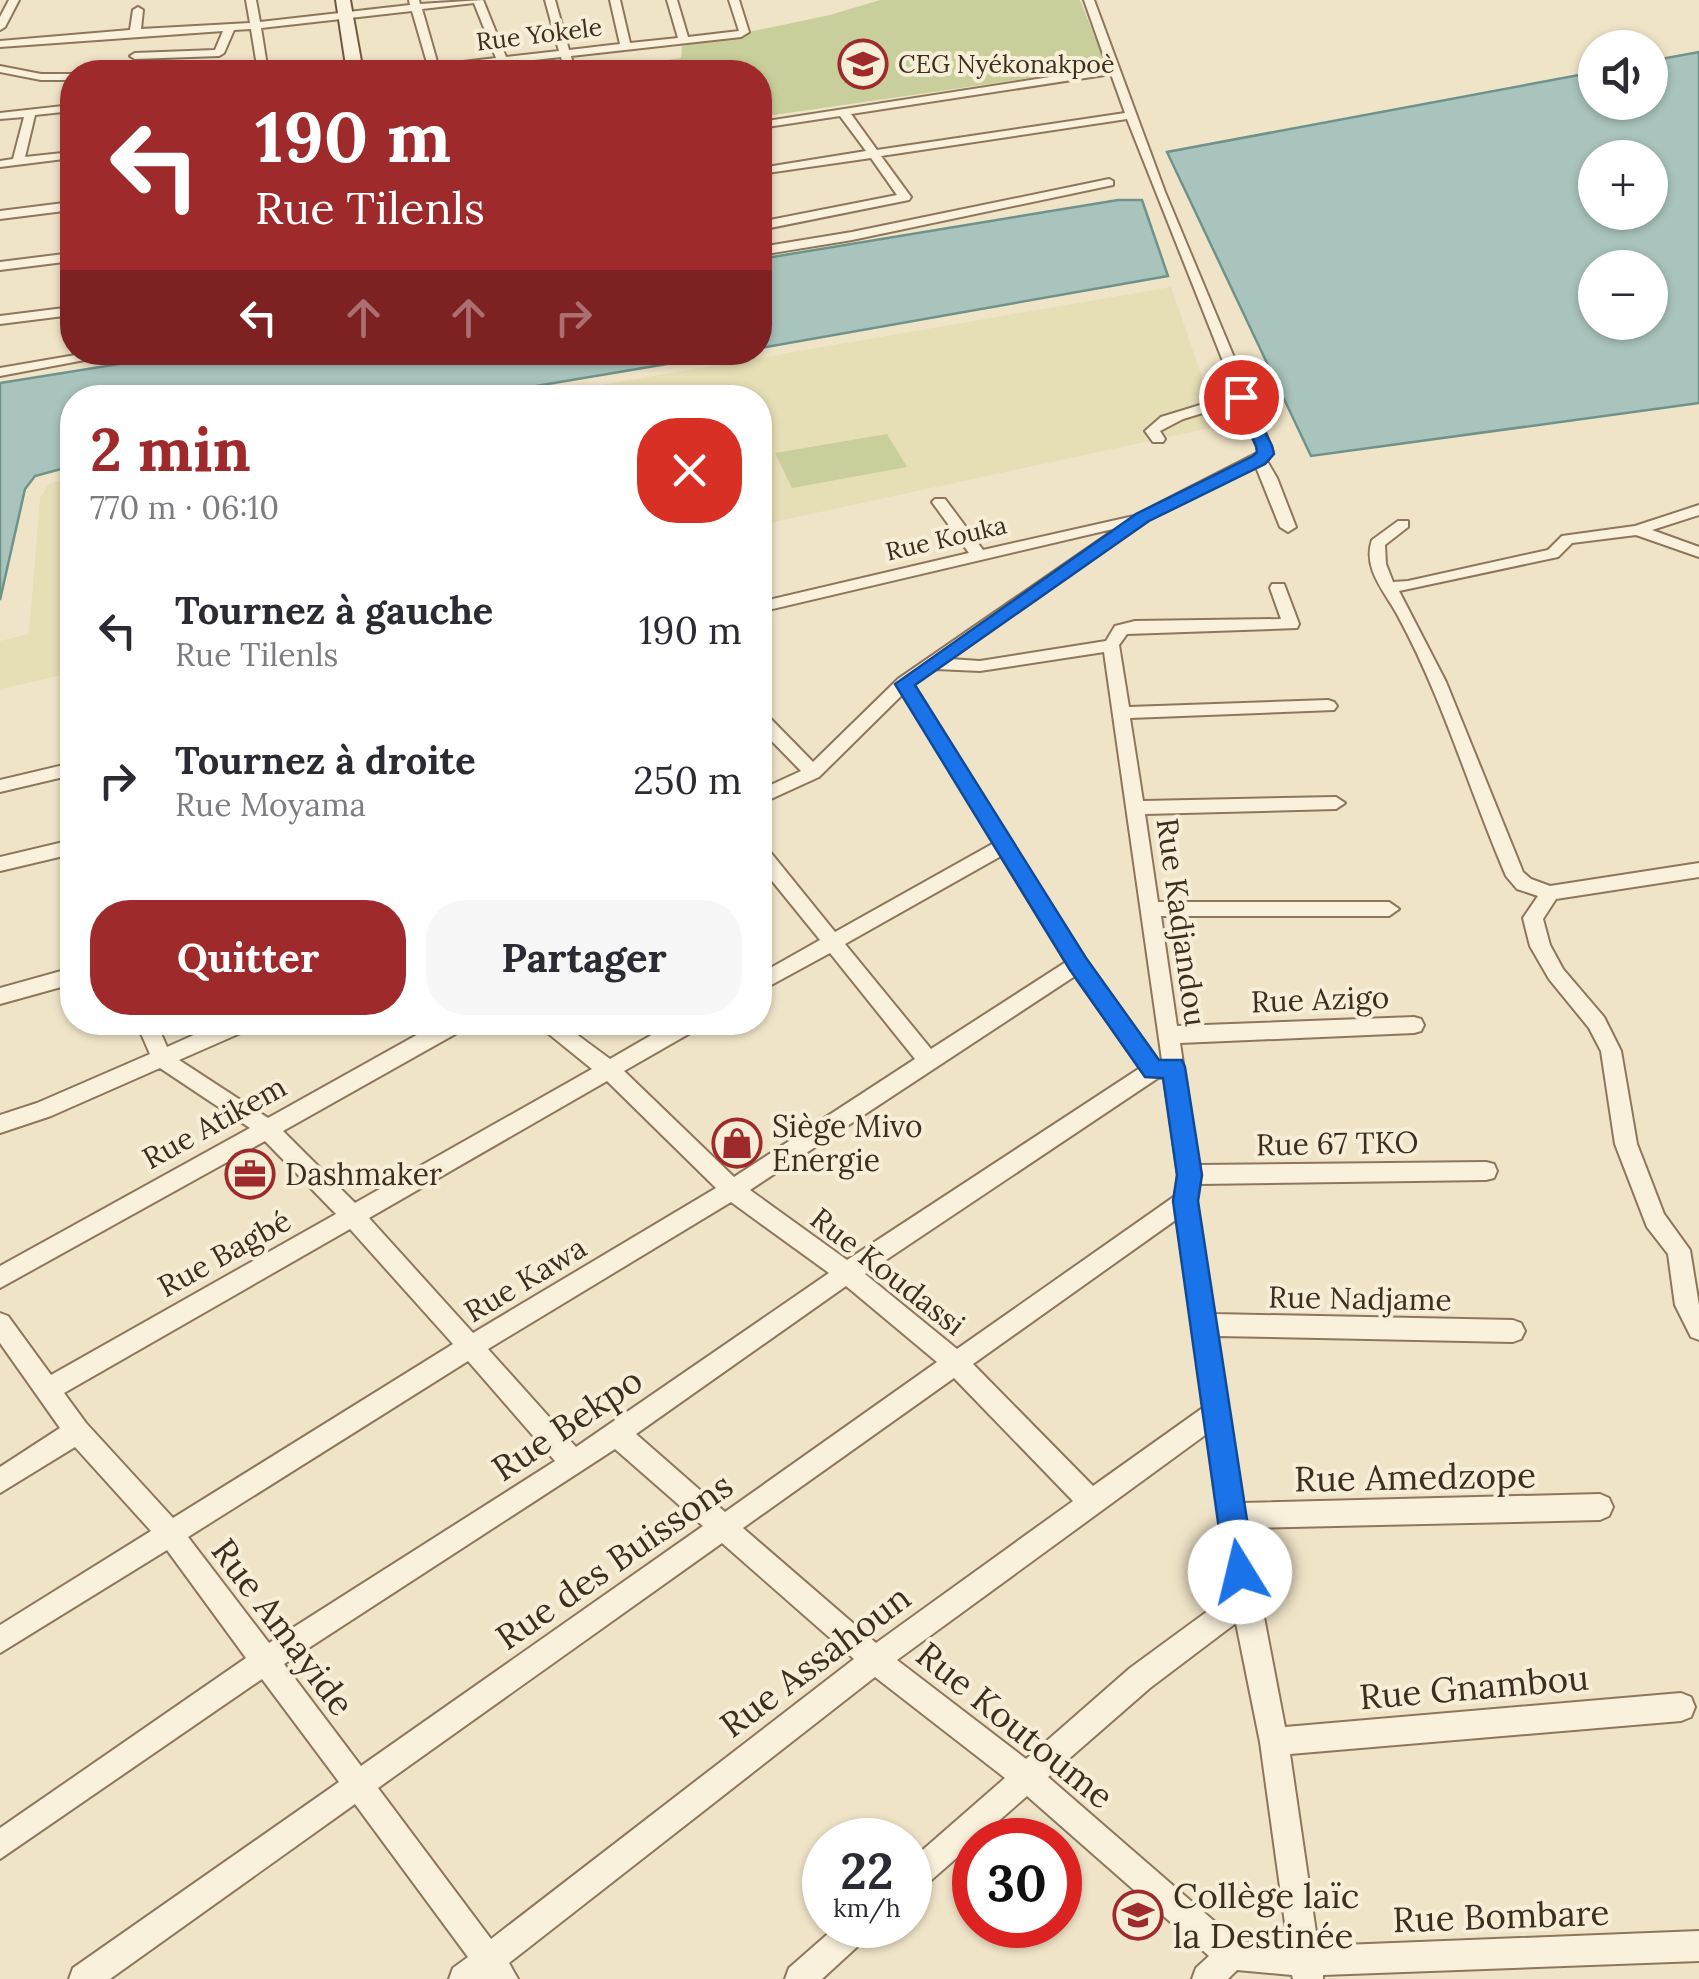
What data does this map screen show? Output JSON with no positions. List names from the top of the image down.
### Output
{
  "streets": {
    "street": [
      "Rue Yokele",
      "Rue Kouka",
      "Rue Kadjandou",
      "Rue Azigo",
      "Rue Atikem",
      "Rue 67 TKO",
      "Rue Bagbé",
      "Rue Koudassi",
      "Rue Kawa",
      "Rue Nadjame",
      "Rue Bekpo",
      "Rue Amedzope",
      "Rue des Buissons",
      "Rue Amayide",
      "Rue Assahoun",
      "Rue Gnambou",
      "Rue Koutoume",
      "Rue Bombare"
    ]
  },
  "crossings": [
    ["Rue Kadjandou", "Rue Azigo"],
    ["Rue Kadjandou", "Rue 67 TKO"],
    ["Rue Kadjandou", "Rue Nadjame"],
    ["Rue Kadjandou", "Rue Bekpo"],
    ["Rue Kadjandou", "Rue Amedzope"],
    ["Rue Kadjandou", "Rue des Buissons"],
    ["Rue Kadjandou", "Rue Assahoun"],
    ["Rue Kadjandou", "Rue Gnambou"],
    ["Rue Kadjandou", "Rue Bombare"],
    ["Rue 67 TKO", "Rue des Buissons"],
    ["Rue Bagbé", "Rue Koudassi"],
    ["Rue Bagbé", "Rue Amayide"],
    ["Rue Koudassi", "Rue Kawa"],
    ["Rue Koudassi", "Rue Bekpo"],
    ["Rue Koudassi", "Rue des Buissons"],
    ["Rue Koudassi", "Rue Assahoun"],
    ["Rue Kawa", "Rue Amayide"],
    ["Rue Bekpo", "Rue Amayide"],
    ["Rue Bekpo", "Rue Koutoume"],
    ["Rue des Buissons", "Rue Amayide"],
    ["Rue des Buissons", "Rue Koutoume"],
    ["Rue Amayide", "Rue Assahoun"],
    ["Rue Assahoun", "Rue Koutoume"],
    ["Rue Koutoume", "Rue Bombare"]
  ],
  "places": {
    "school or university": ["CEG Nyékonakpoè", "Collège laïc la Destinée"],
    "shop": ["Siège Mivo Energie"],
    "office": ["Dashmaker"]
  },
  "page": {
    "map_buttons": ["+", "−"],
    "turn": ["190 m", "Rue Tilenls"],
    "heading": ["2 min", "770 m · 06:10"],
    "list": [
      {
        "name": "Tournez à gauche",
        "note": "Rue Tilenls",
        "value": "190 m"
      },
      {
        "name": "Tournez à droite",
        "note": "Rue Moyama",
        "value": "250 m"
      }
    ],
    "buttons": ["Quitter", "Partager"],
    "speed": "22 km/h",
    "limit": "30"
  }
}
